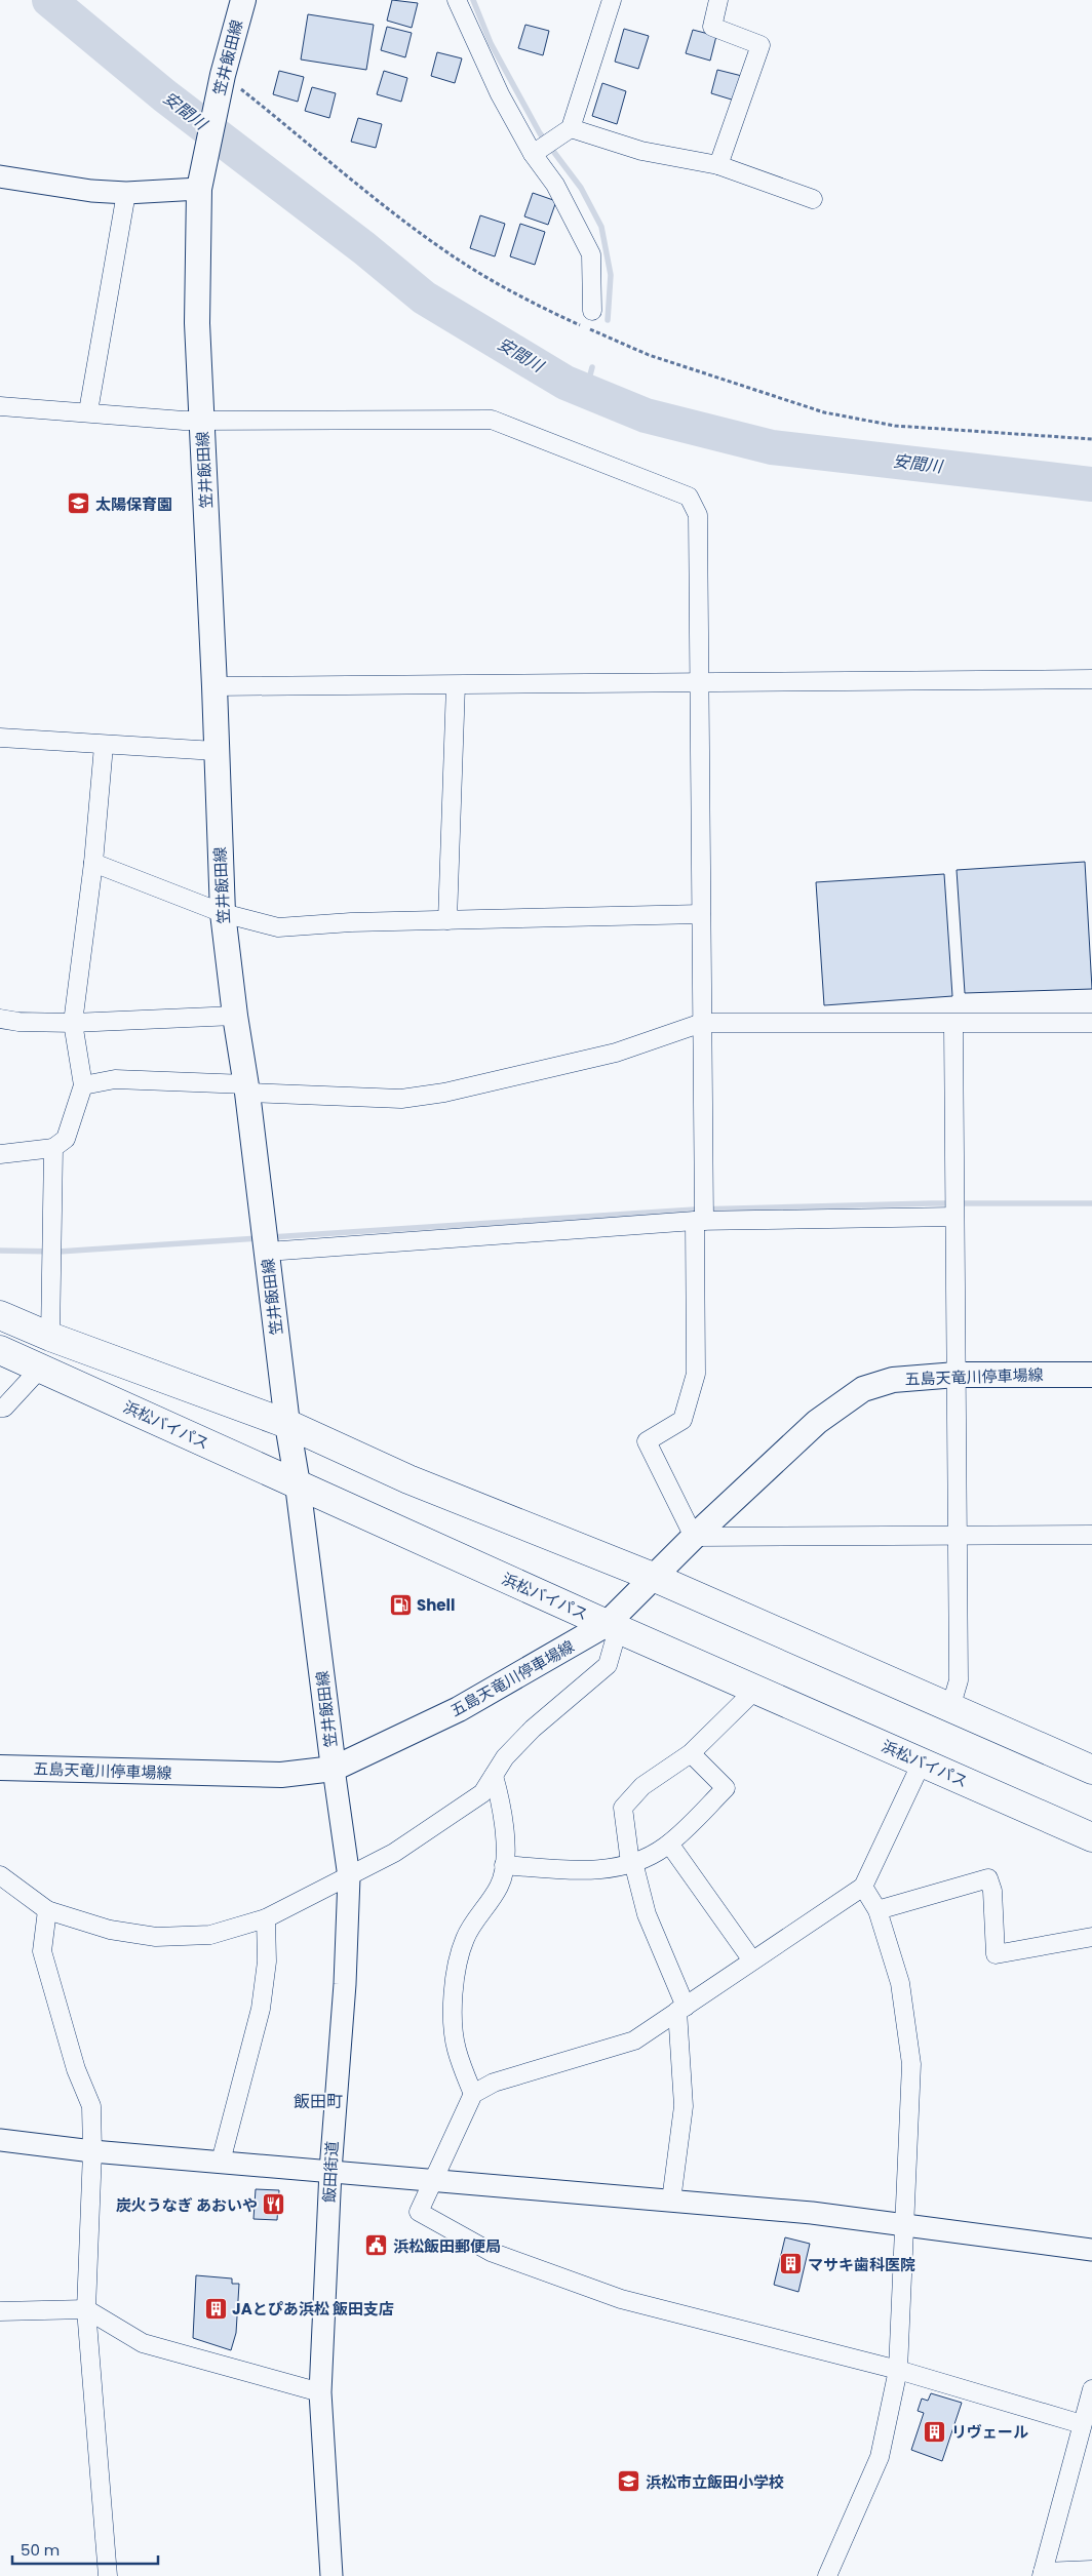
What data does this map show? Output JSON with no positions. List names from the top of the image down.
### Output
{
  "streets": {
    "highway": ["浜松バイパス"],
    "main road": ["笠井飯田線", "五島天竜川停車場線"],
    "street": ["飯田街道"]
  },
  "crossings": [
    ["笠井飯田線", "五島天竜川停車場線"],
    ["笠井飯田線", "浜松バイパス"],
    ["笠井飯田線", "飯田街道"],
    ["五島天竜川停車場線", "浜松バイパス"],
    ["五島天竜川停車場線", "飯田街道"]
  ],
  "districts": ["飯田町"],
  "water": ["安間川"],
  "places": {
    "school or university": ["太陽保育園", "浜松市立飯田小学校"],
    "fuel station": ["Shell"],
    "restaurant": ["炭火うなぎ あおいや"],
    "public building": ["浜松飯田郵便局"],
    "building": ["マサキ歯科医院", "JAとぴあ浜松 飯田支店", "リヴェール"]
  },
  "scale_bar": "50 m"
}
